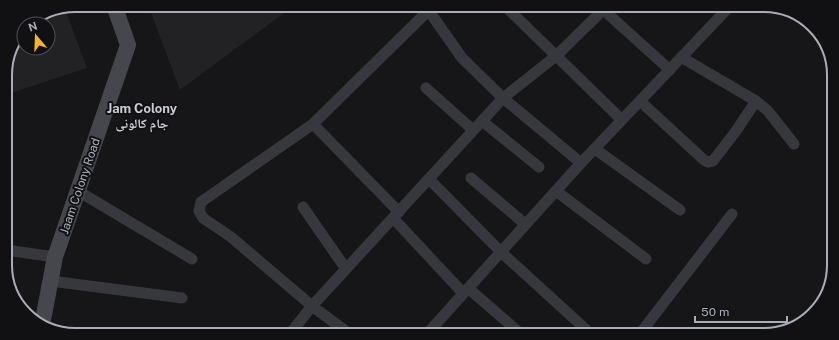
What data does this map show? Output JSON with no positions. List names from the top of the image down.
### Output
{
  "streets": {
    "street": ["Jaam Colony Road"]
  },
  "districts": ["Jam Colony جام کالونی"],
  "scale_bar": "50 m",
  "north": "top"
}
